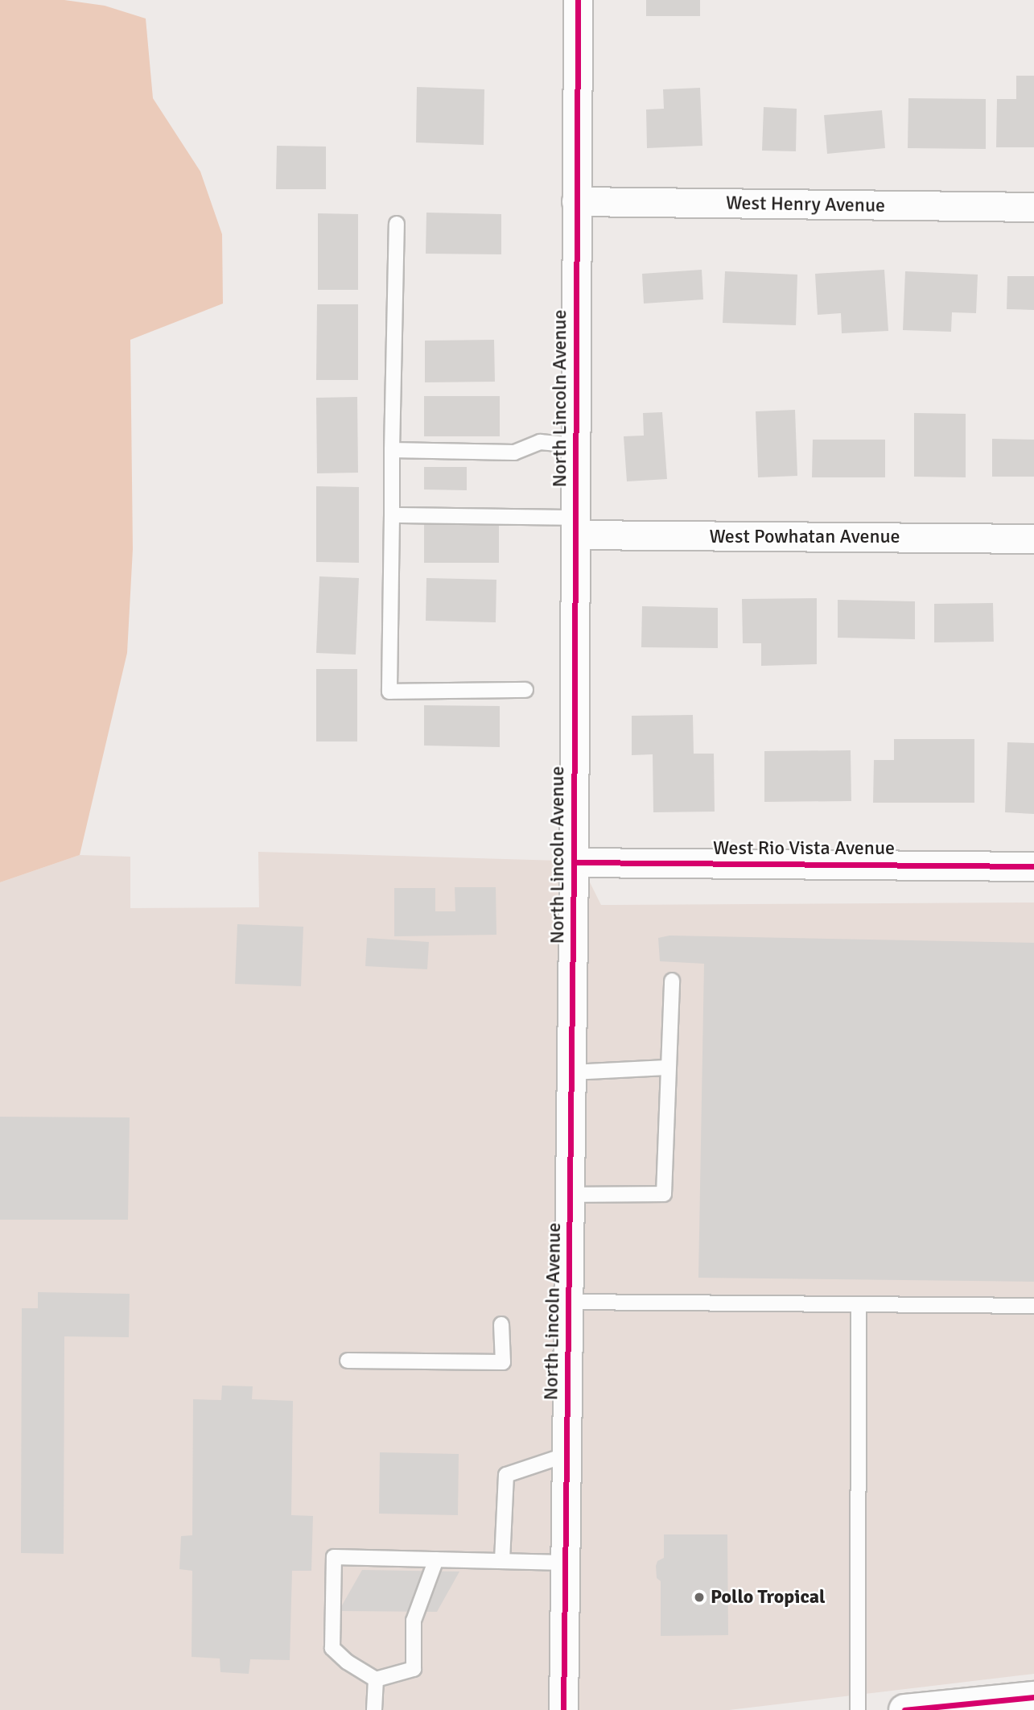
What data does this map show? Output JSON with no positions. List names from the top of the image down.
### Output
{
  "streets": {
    "street": [
      "West Henry Avenue",
      "North Lincoln Avenue",
      "West Powhatan Avenue",
      "West Rio Vista Avenue"
    ]
  },
  "crossings": [
    ["West Henry Avenue", "North Lincoln Avenue"],
    ["North Lincoln Avenue", "West Powhatan Avenue"],
    ["North Lincoln Avenue", "West Rio Vista Avenue"]
  ],
  "places": ["Pollo Tropical"]
}
